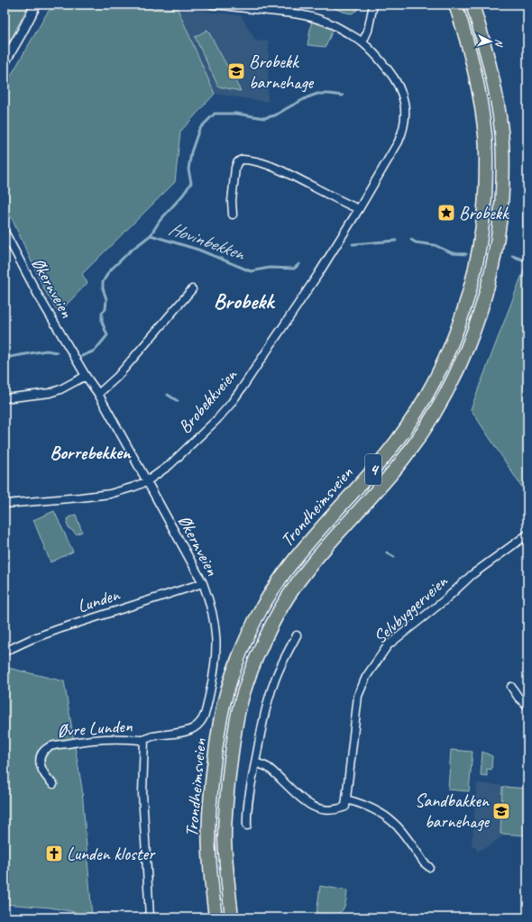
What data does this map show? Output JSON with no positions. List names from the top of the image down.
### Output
{
  "streets": {
    "highway": ["4", "Trondheimsveien"],
    "street": [
      "Økernveien",
      "Brobekkveien",
      "Lunden",
      "Selvbyggerveien",
      "Øvre Lunden"
    ]
  },
  "crossings": [
    ["Økernveien", "Brobekkveien"],
    ["Økernveien", "Lunden"],
    ["Økernveien", "Øvre Lunden"]
  ],
  "districts": ["Brobekk", "Borrebekken"],
  "water": ["Hovinbekken"],
  "places": {
    "school or university": ["Brobekk barnehage", "Sandbakken barnehage"],
    "place": ["Brobekk"],
    "church": ["Lunden kloster"]
  },
  "north": "right"
}
